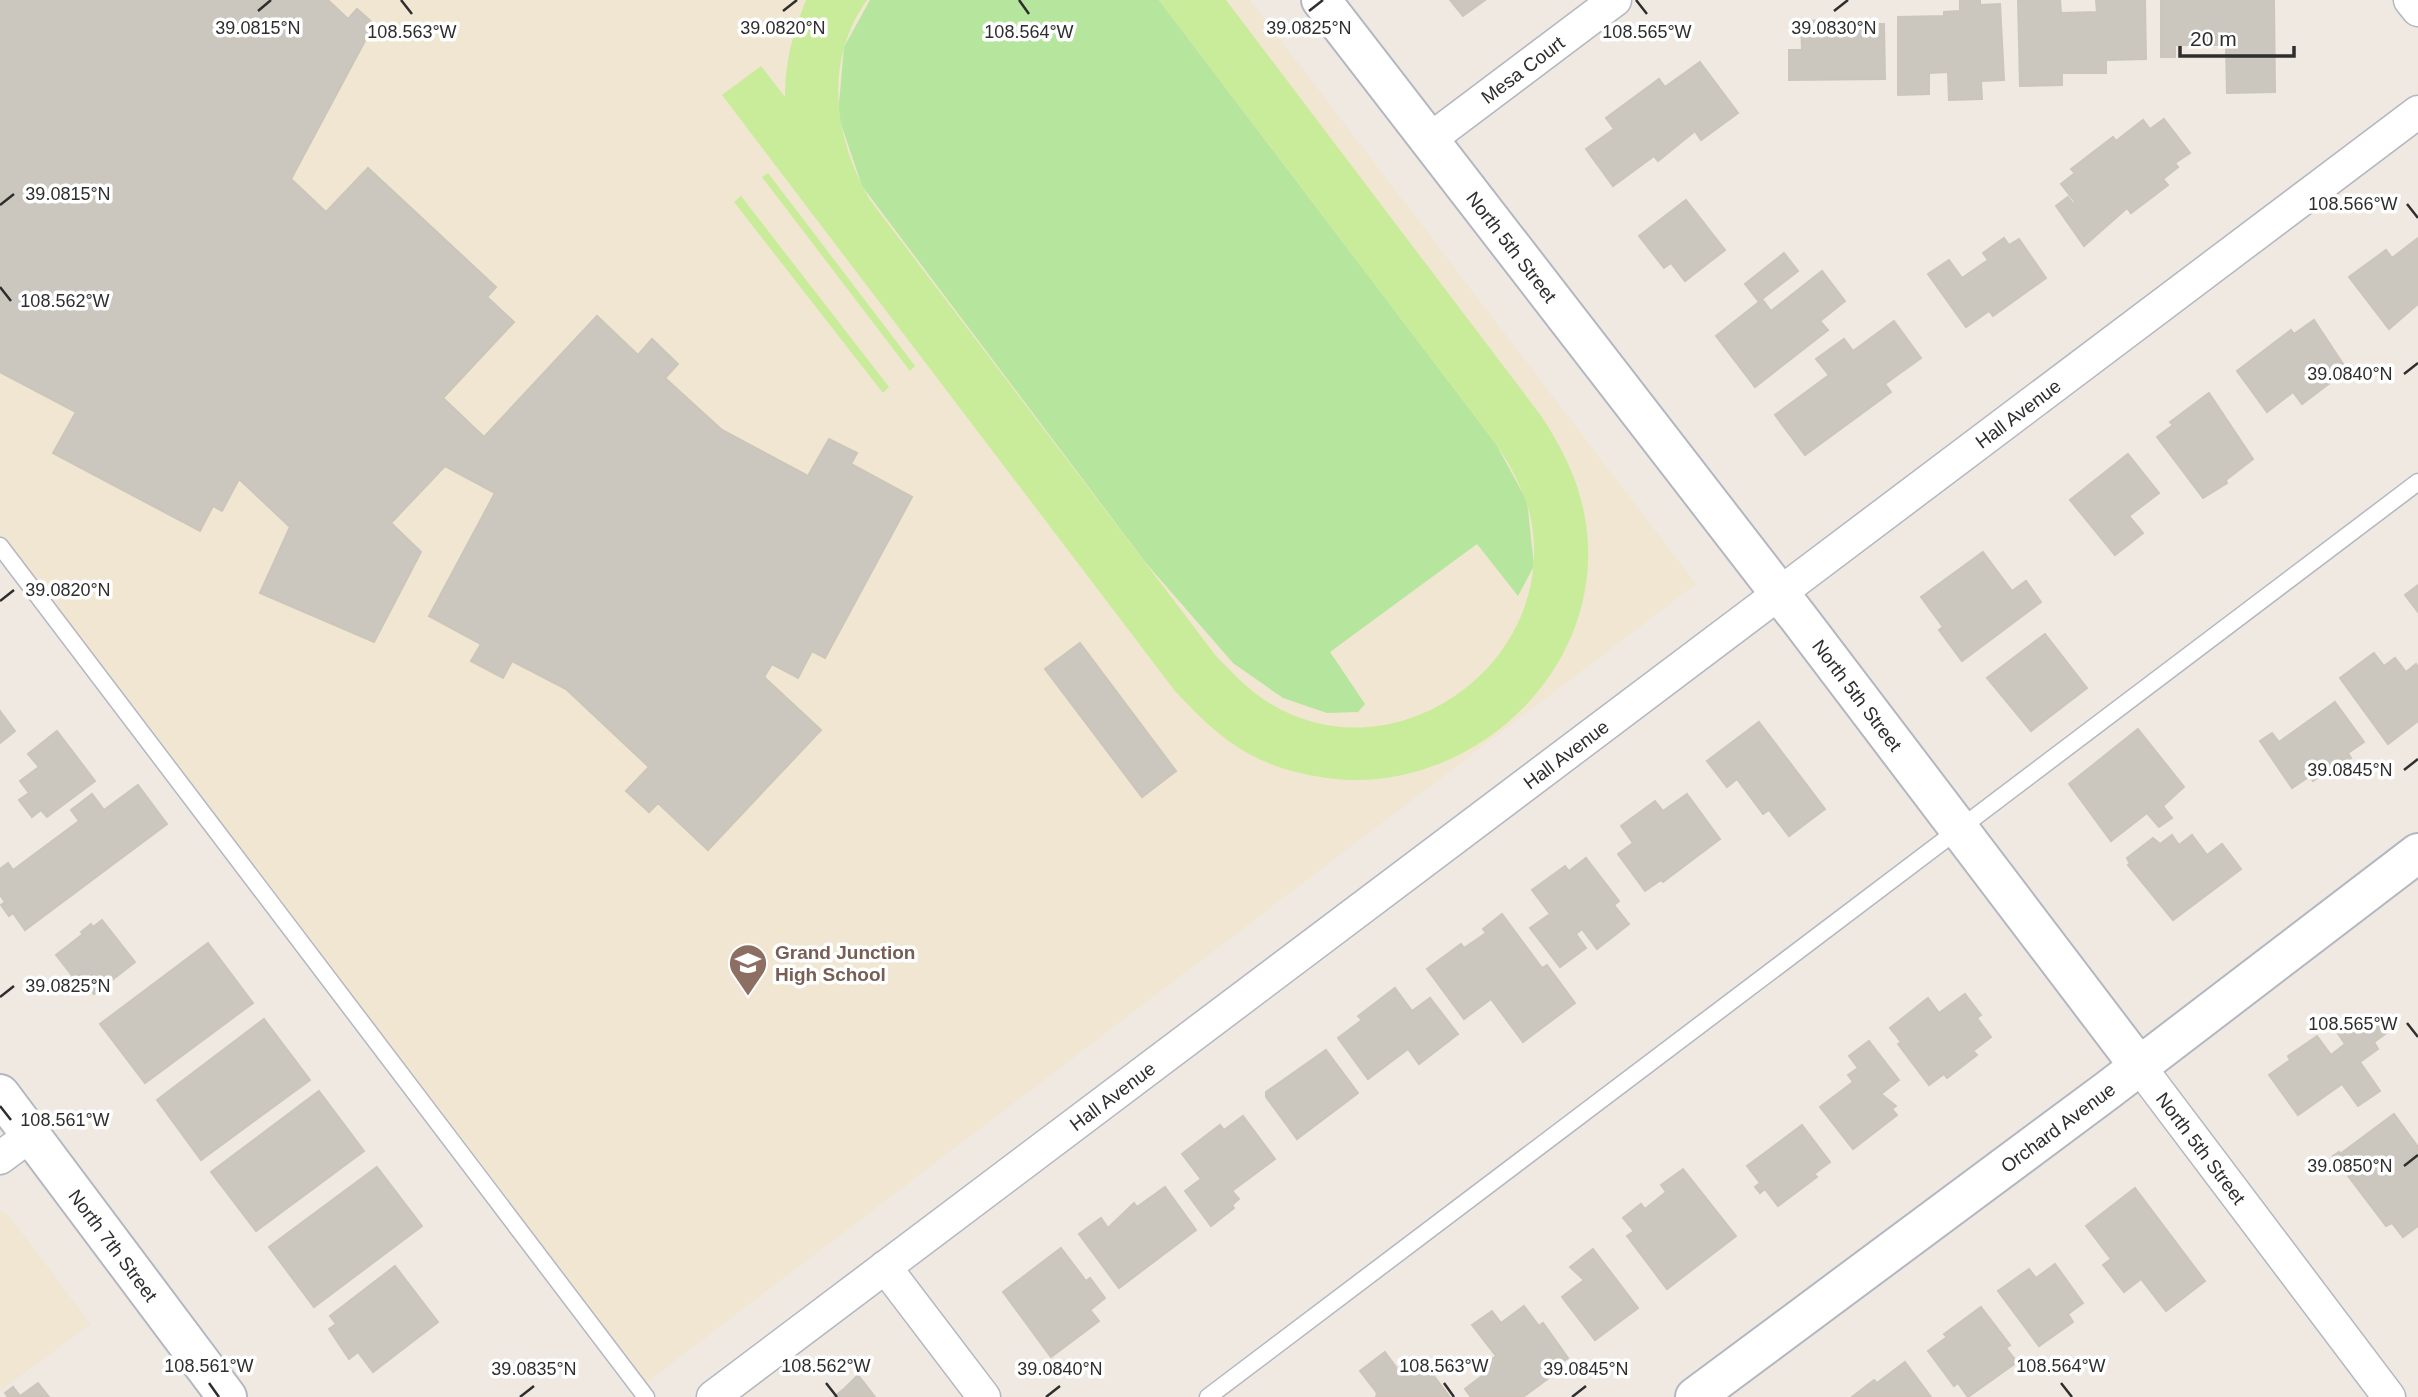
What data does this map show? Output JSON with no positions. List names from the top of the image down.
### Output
{
  "streets": {
    "street": [
      "Mesa Court",
      "North 5th Street",
      "Hall Avenue",
      "Orchard Avenue",
      "North 7th Street"
    ]
  },
  "crossings": [
    ["Mesa Court", "North 5th Street"],
    ["North 5th Street", "Hall Avenue"],
    ["North 5th Street", "Orchard Avenue"]
  ],
  "places": {
    "school or university": ["Grand Junction High School"]
  },
  "scale_bar": "20 m",
  "coordinates": [
    "39.0820°N",
    "39.0825°N",
    "39.0830°N",
    "39.0815°N",
    "108.564°W",
    "108.565°W",
    "108.563°W",
    "108.566°W",
    "108.562°W",
    "39.0840°N",
    "39.0845°N",
    "108.561°W",
    "39.0850°N",
    "39.0835°N"
  ]
}
